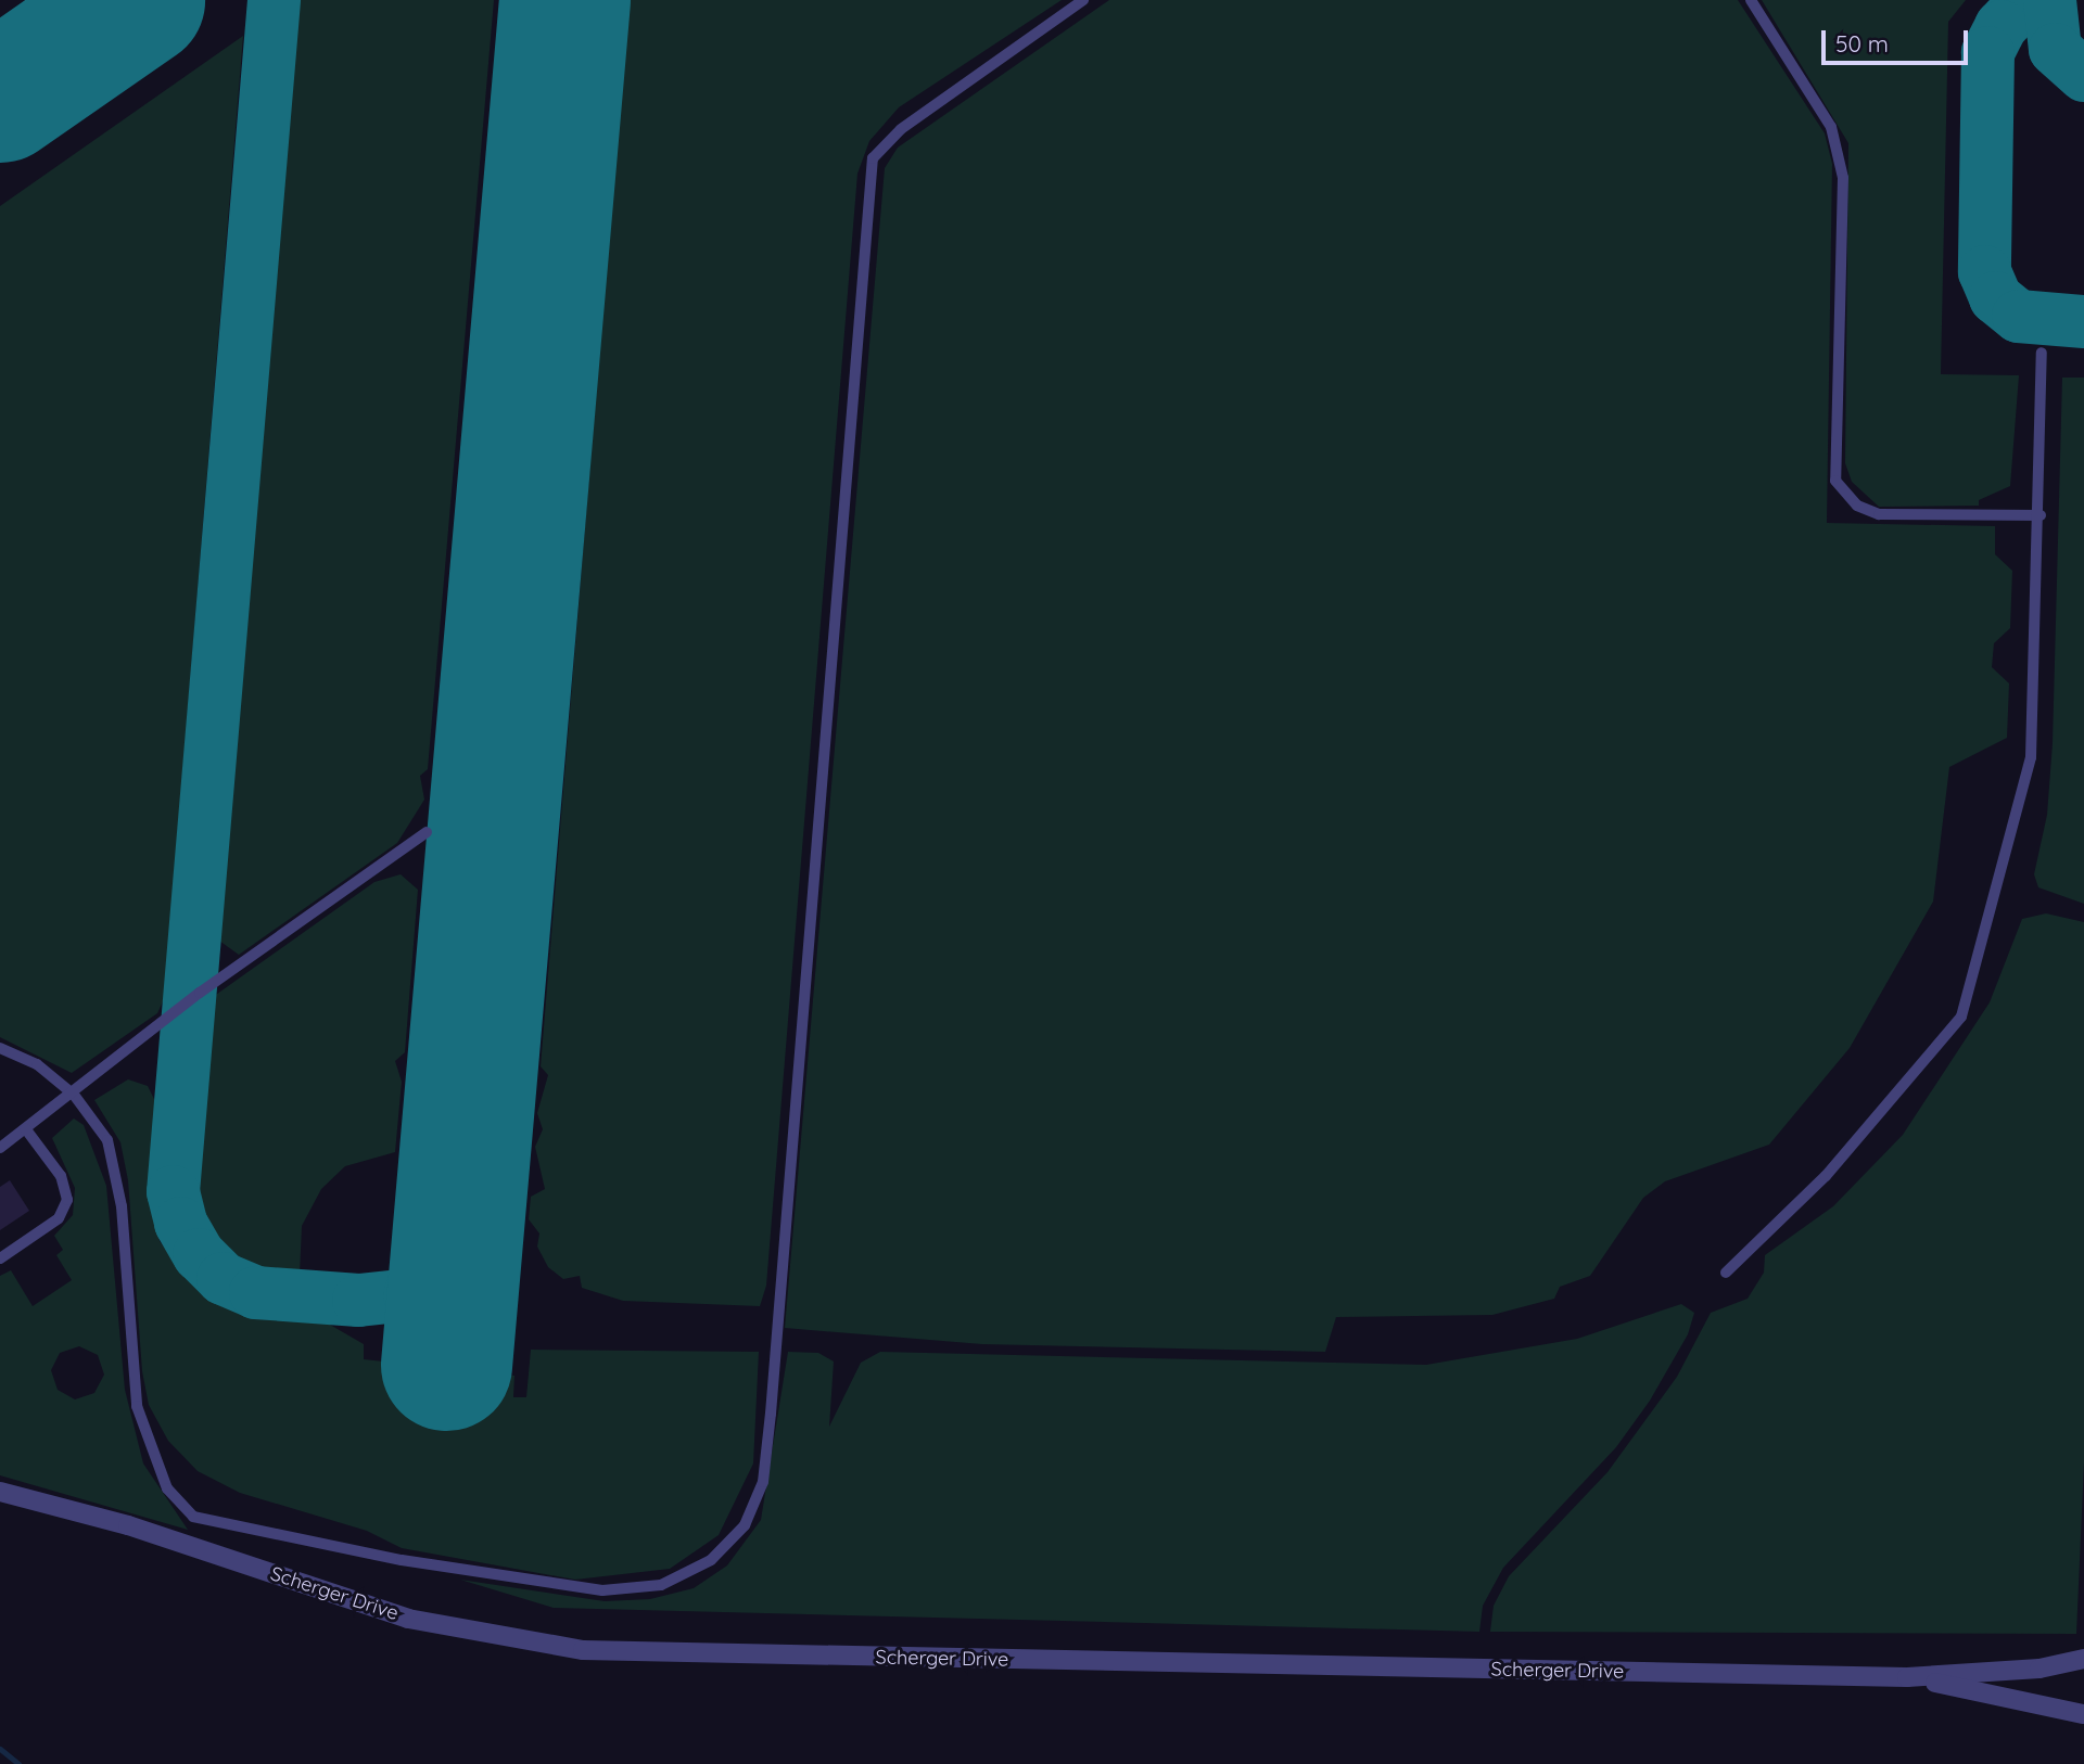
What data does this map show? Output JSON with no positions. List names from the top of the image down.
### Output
{
  "streets": {
    "street": ["Scherger Drive"]
  },
  "scale_bar": "50 m"
}
